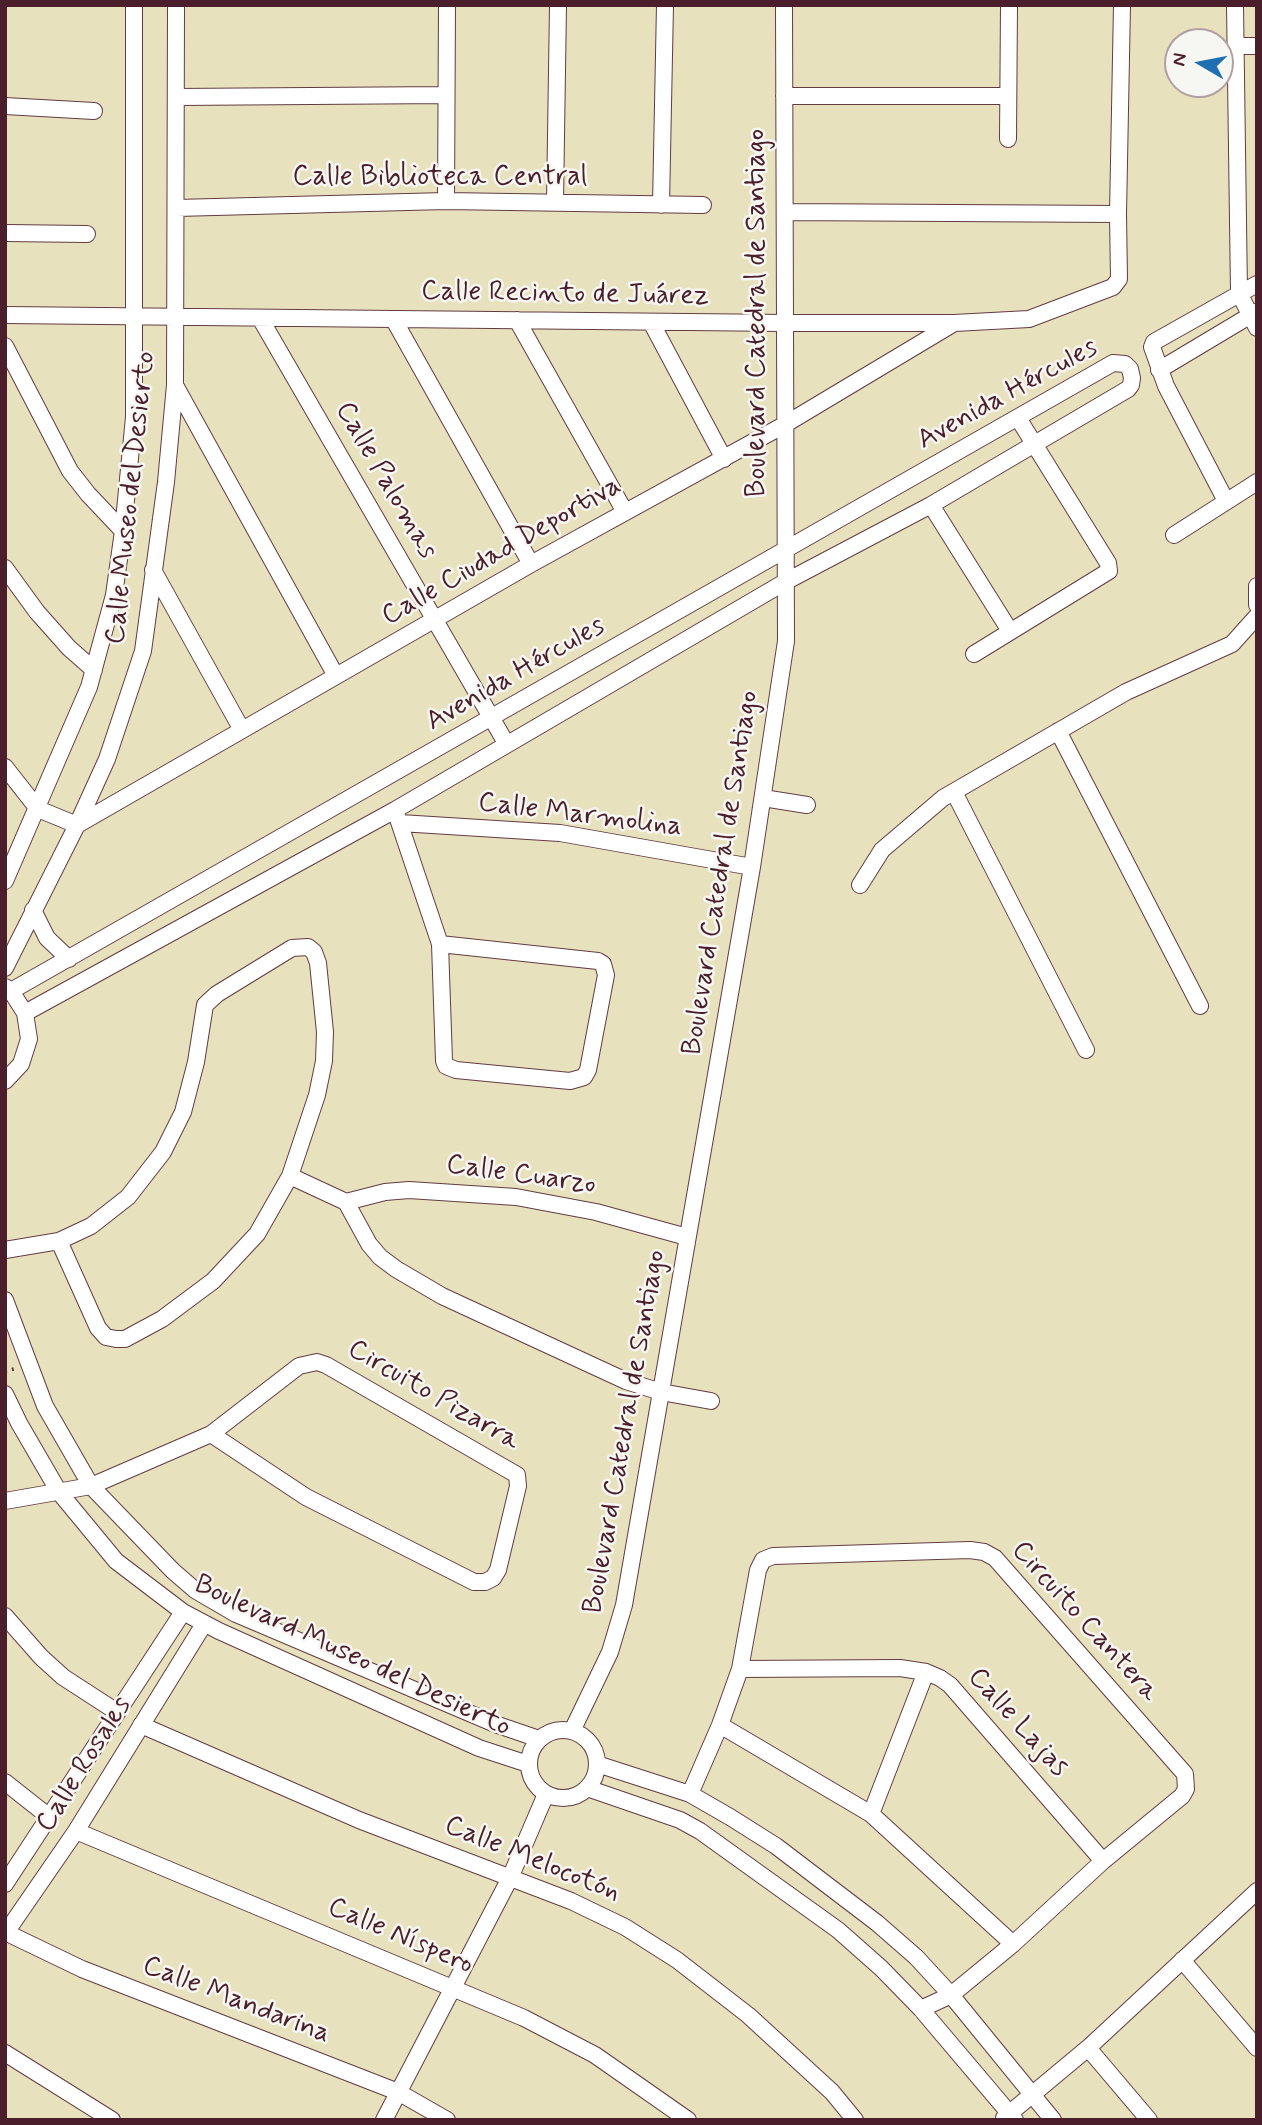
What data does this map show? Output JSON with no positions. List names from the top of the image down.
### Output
{
  "streets": {
    "street": [
      "Calle Biblioteca Central",
      "Calle Recinto de Juárez",
      "Boulevard Catedral de Santiago",
      "Avenida Hércules",
      "Calle Palomas",
      "Calle Museo del Desierto",
      "Calle Ciudad Deportiva",
      "Calle Marmolina",
      "Calle Cuarzo",
      "Circuito Pizarra",
      "Circuito Cantera",
      "Boulevard Museo del Desierto",
      "Calle Lajas",
      "Calle Rosales",
      "Calle Melocotón",
      "Calle Níspero",
      "Calle Mandarina"
    ]
  },
  "crossings": [
    ["Calle Biblioteca Central", "Calle Museo del Desierto"],
    ["Calle Recinto de Juárez", "Boulevard Catedral de Santiago"],
    ["Calle Recinto de Juárez", "Calle Palomas"],
    ["Calle Recinto de Juárez", "Calle Museo del Desierto"],
    ["Calle Recinto de Juárez", "Calle Ciudad Deportiva"],
    ["Boulevard Catedral de Santiago", "Avenida Hércules"],
    ["Boulevard Catedral de Santiago", "Calle Ciudad Deportiva"],
    ["Boulevard Catedral de Santiago", "Calle Marmolina"],
    ["Boulevard Catedral de Santiago", "Calle Cuarzo"],
    ["Boulevard Catedral de Santiago", "Boulevard Museo del Desierto"],
    ["Avenida Hércules", "Calle Palomas"],
    ["Avenida Hércules", "Calle Marmolina"],
    ["Calle Palomas", "Calle Ciudad Deportiva"],
    ["Calle Museo del Desierto", "Calle Ciudad Deportiva"],
    ["Circuito Pizarra", "Boulevard Museo del Desierto"],
    ["Circuito Cantera", "Calle Lajas"],
    ["Boulevard Museo del Desierto", "Calle Rosales"],
    ["Calle Rosales", "Calle Melocotón"],
    ["Calle Rosales", "Calle Níspero"],
    ["Calle Rosales", "Calle Mandarina"]
  ],
  "north": "left"
}
